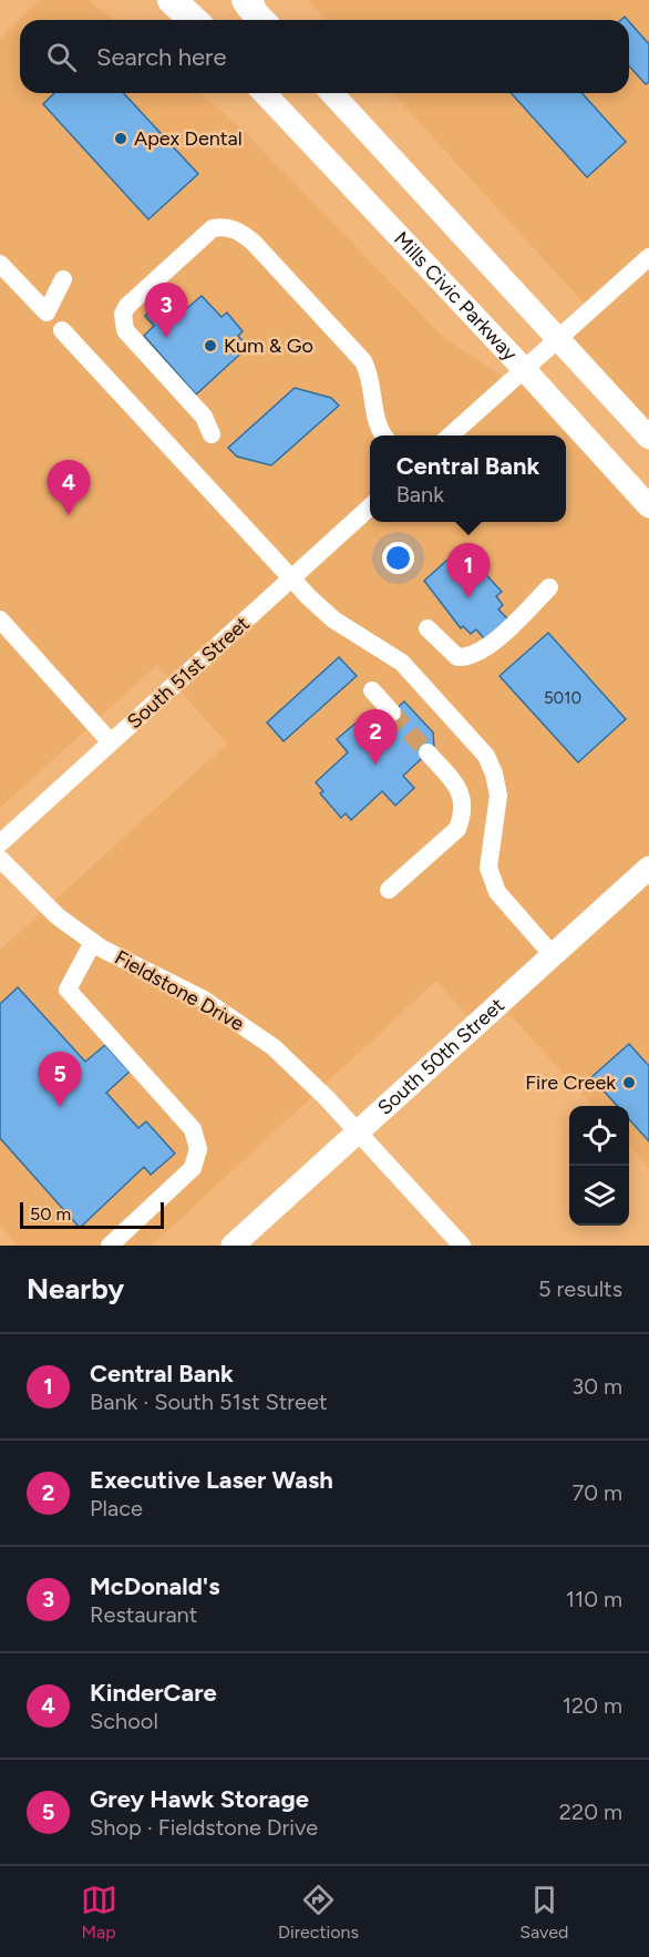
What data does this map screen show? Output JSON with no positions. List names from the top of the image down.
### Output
{
  "streets": {
    "main road": ["Mills Civic Parkway", "South 50th Street"],
    "street": ["South 51st Street", "Fieldstone Drive"]
  },
  "crossings": [
    ["Fieldstone Drive", "South 50th Street"]
  ],
  "places": ["Apex Dental", "Kum & Go", "Fire Creek"],
  "house_numbers": ["5010"],
  "scale_bar": "50 m",
  "page": {
    "search": "Search here",
    "pins": [
      "3",
      "4",
      "1",
      "2",
      "5"
    ],
    "popup": ["Central Bank", "Bank"],
    "scale": "50 m",
    "heading": ["Nearby", "5 results"],
    "list": [
      {
        "mark": "1",
        "name": "Central Bank",
        "note": "Bank · South 51st Street",
        "value": "30 m"
      },
      {
        "mark": "2",
        "name": "Executive Laser Wash",
        "note": "Place",
        "value": "70 m"
      },
      {
        "mark": "3",
        "name": "McDonald's",
        "note": "Restaurant",
        "value": "110 m"
      },
      {
        "mark": "4",
        "name": "KinderCare",
        "note": "School",
        "value": "120 m"
      },
      {
        "mark": "5",
        "name": "Grey Hawk Storage",
        "note": "Shop · Fieldstone Drive",
        "value": "220 m"
      }
    ],
    "nav": ["Map", "Directions", "Saved"]
  }
}
